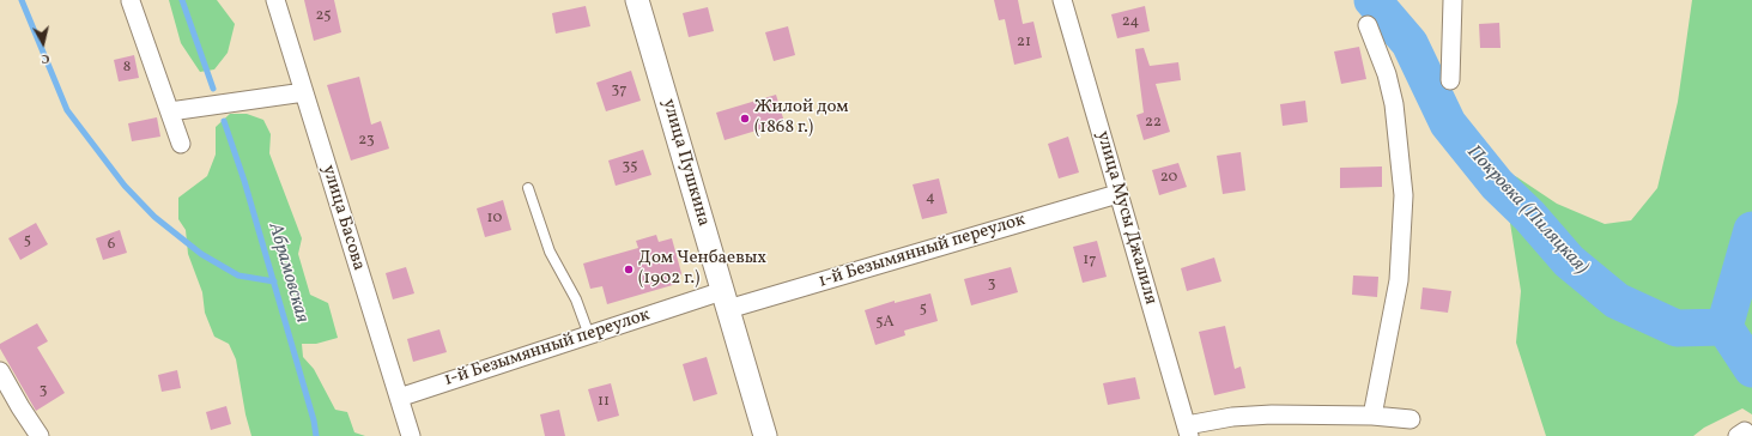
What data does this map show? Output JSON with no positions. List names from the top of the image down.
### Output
{
  "streets": {
    "street": [
      "улица Пушкина",
      "улица Басова",
      "улица Мусы Джалиля",
      "1-й Безымянный переулок"
    ]
  },
  "crossings": [
    ["улица Пушкина", "1-й Безымянный переулок"],
    ["улица Басова", "1-й Безымянный переулок"],
    ["улица Мусы Джалиля", "1-й Безымянный переулок"]
  ],
  "water": ["Покровка (Пиляцкая)", "Абрамовская"],
  "places": ["Жилой дом (1868 г.)", "Дом Ченбаевых (1902 г.)"],
  "house_numbers": [
    "25",
    "24",
    "21",
    "8",
    "37",
    "22",
    "23",
    "35",
    "20",
    "4",
    "10",
    "5",
    "6",
    "17",
    "3",
    "5",
    "5А",
    "3",
    "11"
  ],
  "north": "bottom"
}
